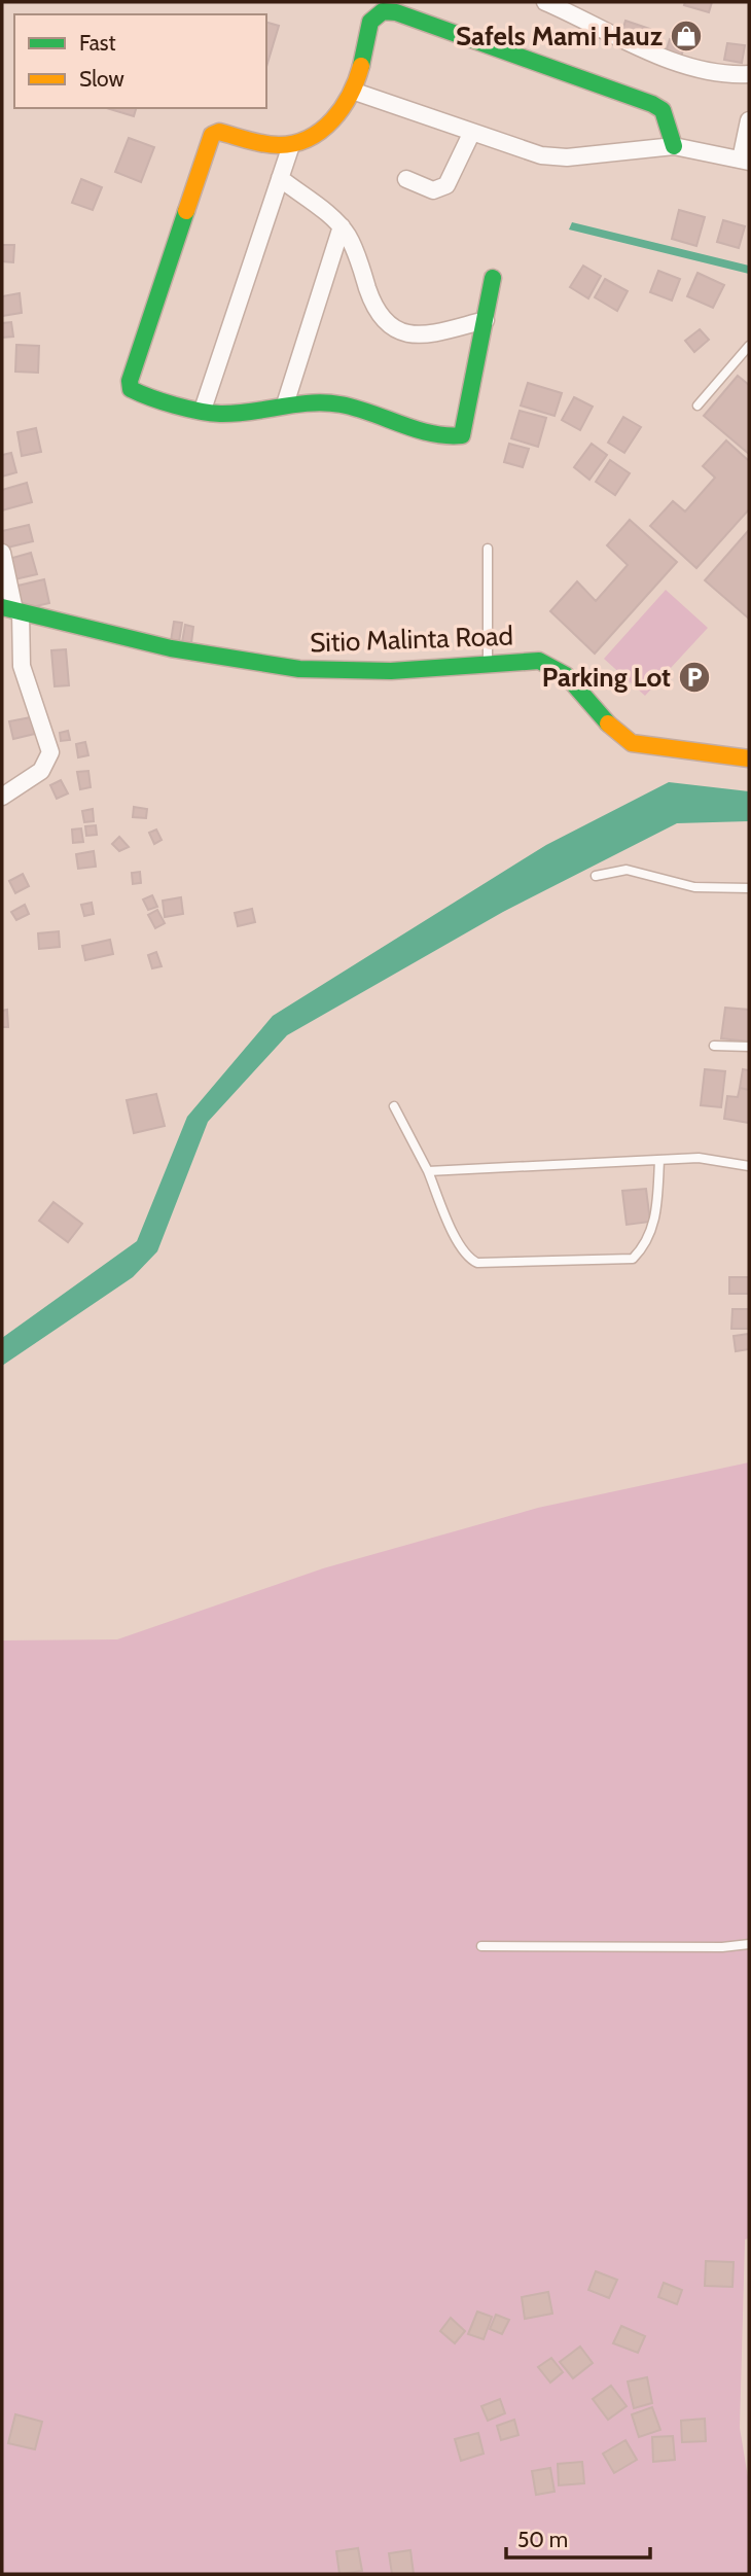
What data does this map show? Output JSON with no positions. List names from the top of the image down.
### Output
{
  "streets": {
    "street": ["Sitio Malinta Road"]
  },
  "places": {
    "shop": ["Safels Mami Hauz"],
    "parking": ["Parking Lot"]
  },
  "legend": ["Fast", "Slow"],
  "scale_bar": "50 m"
}
